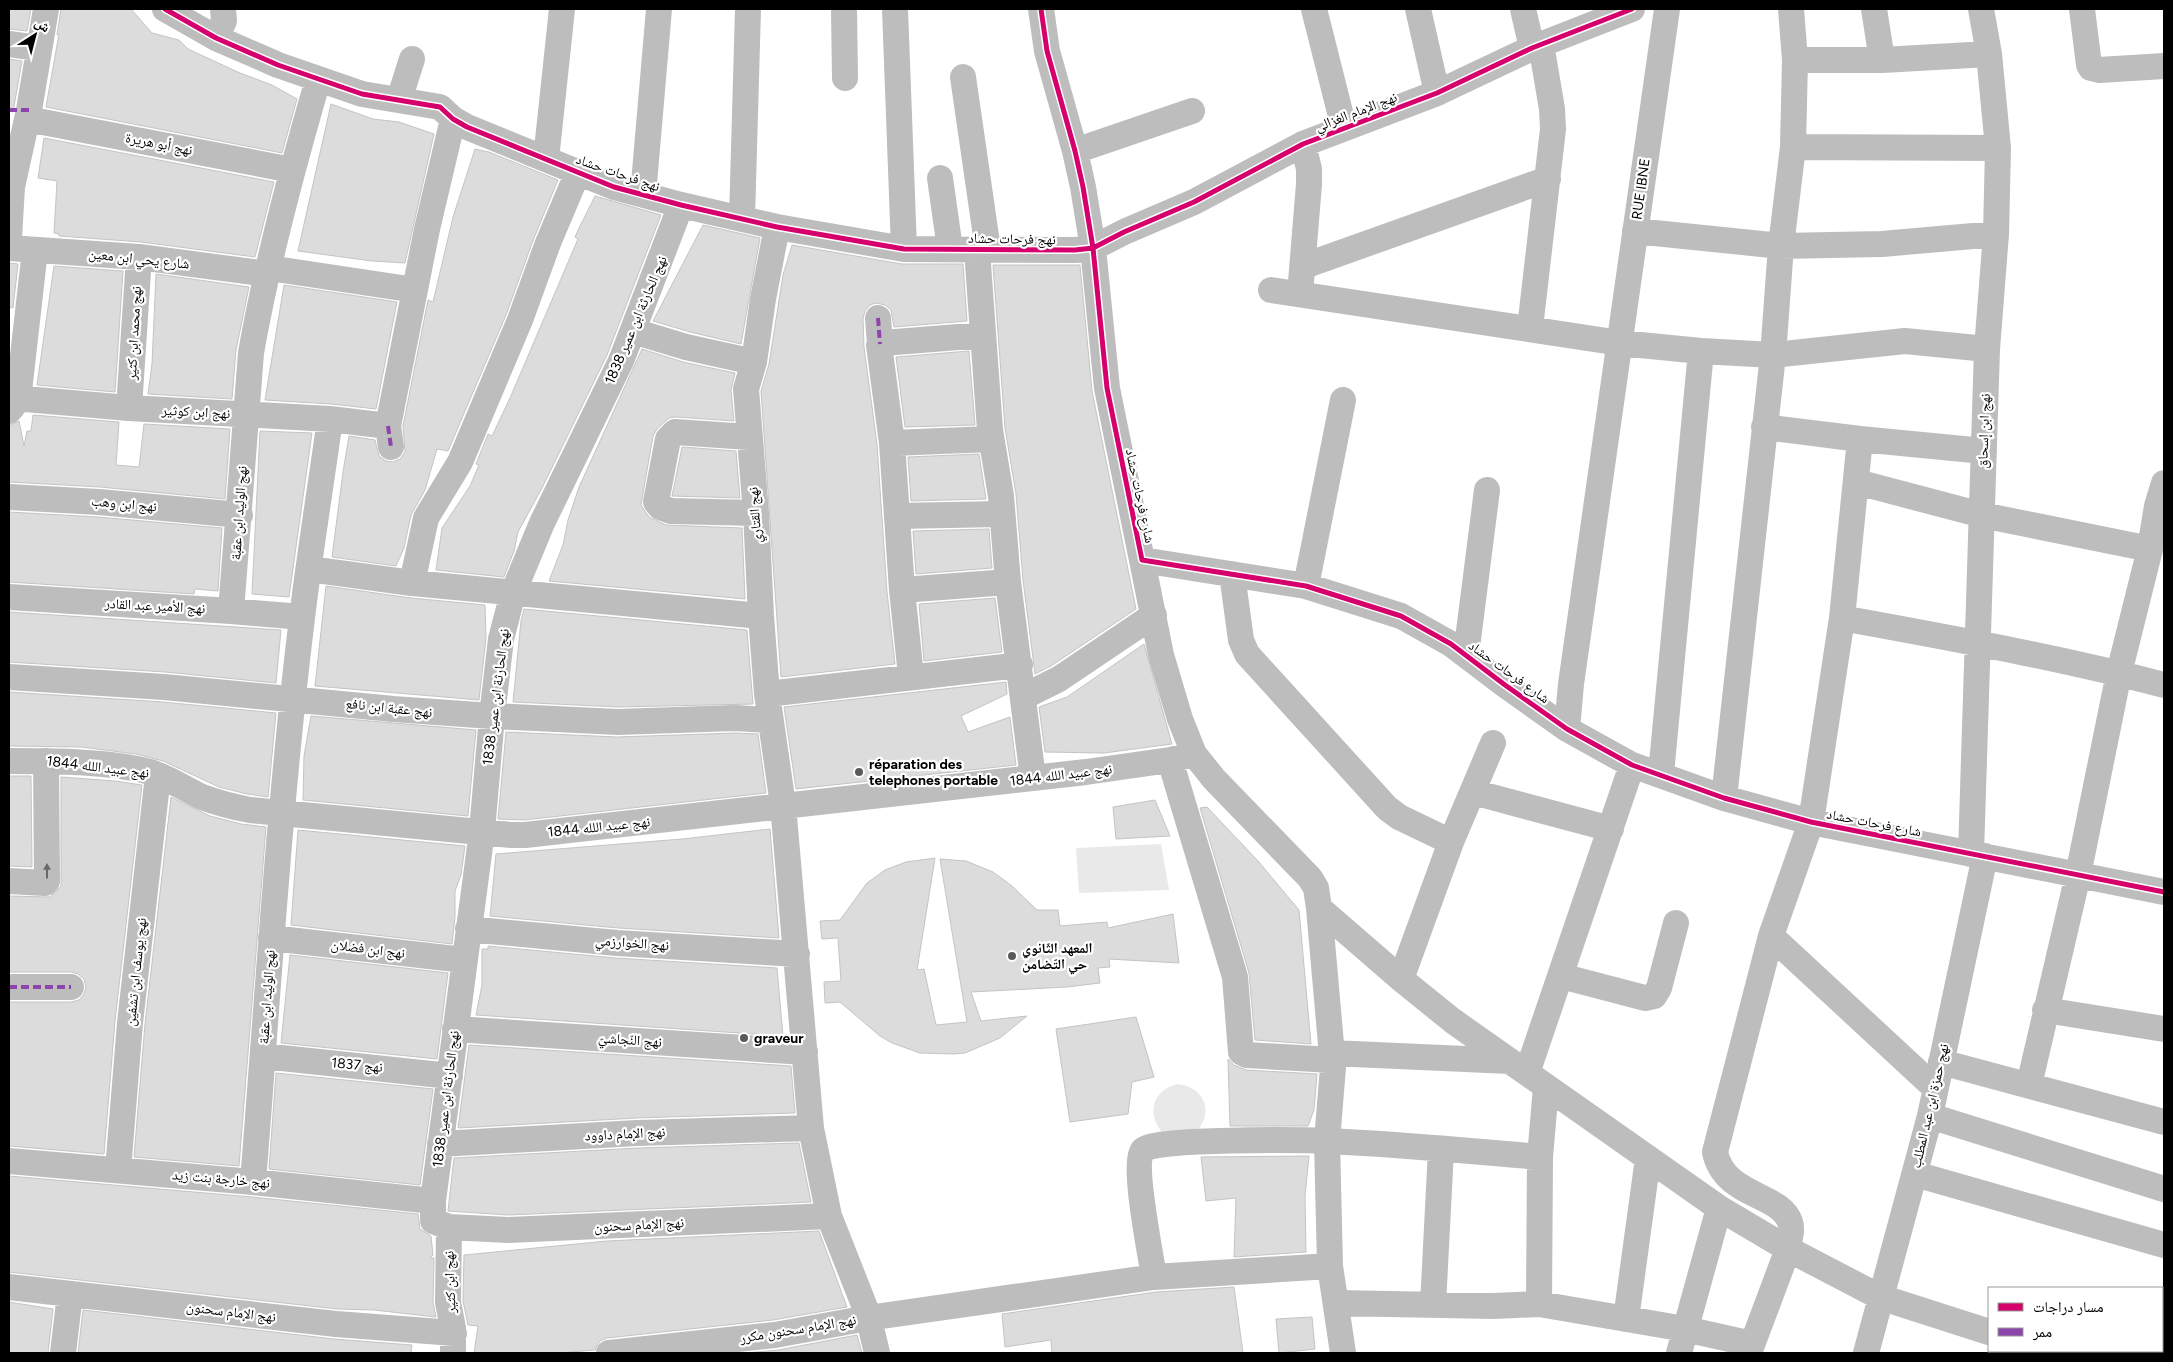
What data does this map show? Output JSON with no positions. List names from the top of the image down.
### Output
{
  "streets": {
    "street": [
      "نهج الإمام الغزالي",
      "نهج أبو هريرة",
      "نهج فرحات حشاد",
      "RUE IBNE",
      "شارع يحي ابن معين",
      "نهج الحارثة ابن عمير 1838",
      "نهج محمد ابن كثير",
      "نهج ابن كوثير",
      "نهج ابن إسحاق",
      "شارع فرحات حشاد",
      "نهج ابن وهب",
      "نهج الوليد ابن عقبة",
      "نهج القتاري",
      "نهج الأمير عبد القادر",
      "نهج عقبة ابن نافع",
      "نهج عبيد اللله 1844",
      "نهج الخوارزمي",
      "نهج ابن فضلان",
      "نهج يوسف ابن تشفين",
      "نهج النّجاشيّ",
      "نهج 1837",
      "نهج حمزة ابن عبد المطلب",
      "نهج الإمام داوود",
      "نهج خارجة بنت زيد",
      "نهج الإمام سحنون",
      "نهج ابن كثير",
      "نهج الإمام سحنون مكرر"
    ]
  },
  "crossings": [
    ["نهج الإمام الغزالي", "نهج فرحات حشاد"],
    ["نهج الإمام الغزالي", "شارع فرحات حشاد"],
    ["نهج فرحات حشاد", "نهج الحارثة ابن عمير 1838"],
    ["نهج فرحات حشاد", "شارع فرحات حشاد"],
    ["نهج فرحات حشاد", "نهج القتاري"],
    ["RUE IBNE", "شارع فرحات حشاد"],
    ["شارع يحي ابن معين", "نهج محمد ابن كثير"],
    ["شارع يحي ابن معين", "نهج ابن كوثير"],
    ["نهج الحارثة ابن عمير 1838", "نهج عقبة ابن نافع"],
    ["نهج الحارثة ابن عمير 1838", "نهج عبيد اللله 1844"],
    ["نهج الحارثة ابن عمير 1838", "نهج الخوارزمي"],
    ["نهج الحارثة ابن عمير 1838", "نهج ابن فضلان"],
    ["نهج الحارثة ابن عمير 1838", "نهج النّجاشيّ"],
    ["نهج الحارثة ابن عمير 1838", "نهج 1837"],
    ["نهج الحارثة ابن عمير 1838", "نهج الإمام داوود"],
    ["نهج الحارثة ابن عمير 1838", "نهج خارجة بنت زيد"],
    ["نهج الحارثة ابن عمير 1838", "نهج الإمام سحنون"],
    ["نهج الحارثة ابن عمير 1838", "نهج ابن كثير"],
    ["نهج محمد ابن كثير", "نهج ابن كوثير"],
    ["نهج ابن كوثير", "نهج الوليد ابن عقبة"],
    ["نهج ابن إسحاق", "شارع فرحات حشاد"],
    ["نهج ابن إسحاق", "نهج حمزة ابن عبد المطلب"],
    ["شارع فرحات حشاد", "نهج حمزة ابن عبد المطلب"],
    ["نهج ابن وهب", "نهج الوليد ابن عقبة"],
    ["نهج الوليد ابن عقبة", "نهج الأمير عبد القادر"],
    ["نهج الوليد ابن عقبة", "نهج عقبة ابن نافع"],
    ["نهج الوليد ابن عقبة", "نهج عبيد اللله 1844"],
    ["نهج الوليد ابن عقبة", "نهج ابن فضلان"],
    ["نهج الوليد ابن عقبة", "نهج 1837"],
    ["نهج الوليد ابن عقبة", "نهج خارجة بنت زيد"],
    ["نهج القتاري", "نهج عقبة ابن نافع"],
    ["نهج القتاري", "نهج عبيد اللله 1844"],
    ["نهج القتاري", "نهج الخوارزمي"],
    ["نهج القتاري", "نهج النّجاشيّ"],
    ["نهج القتاري", "نهج الإمام داوود"],
    ["نهج القتاري", "نهج الإمام سحنون"],
    ["نهج القتاري", "نهج الإمام سحنون مكرر"],
    ["نهج عبيد اللله 1844", "نهج يوسف ابن تشفين"],
    ["نهج يوسف ابن تشفين", "نهج خارجة بنت زيد"],
    ["نهج خارجة بنت زيد", "نهج الإمام سحنون"],
    ["نهج خارجة بنت زيد", "نهج ابن كثير"],
    ["نهج الإمام سحنون", "نهج ابن كثير"]
  ],
  "places": ["réparation des telephones portable", "المعهد الثّانوي حي التّضامن", "graveur"],
  "legend": ["مسار دراجات", "ممر"],
  "north": "top right"
}
